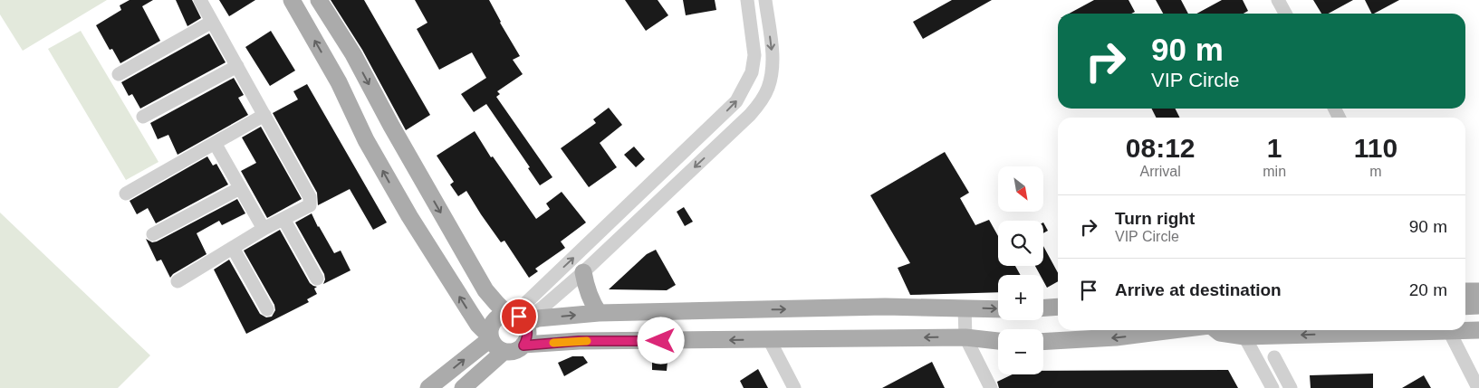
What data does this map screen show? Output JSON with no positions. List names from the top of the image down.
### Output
{
  "north": "bottom right",
  "page": {
    "turn": ["90 m", "VIP Circle"],
    "eta": [
      "08:12",
      "Arrival",
      "1",
      "min",
      "110",
      "m"
    ],
    "map_buttons": ["+", "−"],
    "list": [
      {
        "name": "Turn right",
        "note": "VIP Circle",
        "value": "90 m"
      },
      {
        "name": "Arrive at destination",
        "value": "20 m"
      }
    ]
  }
}
